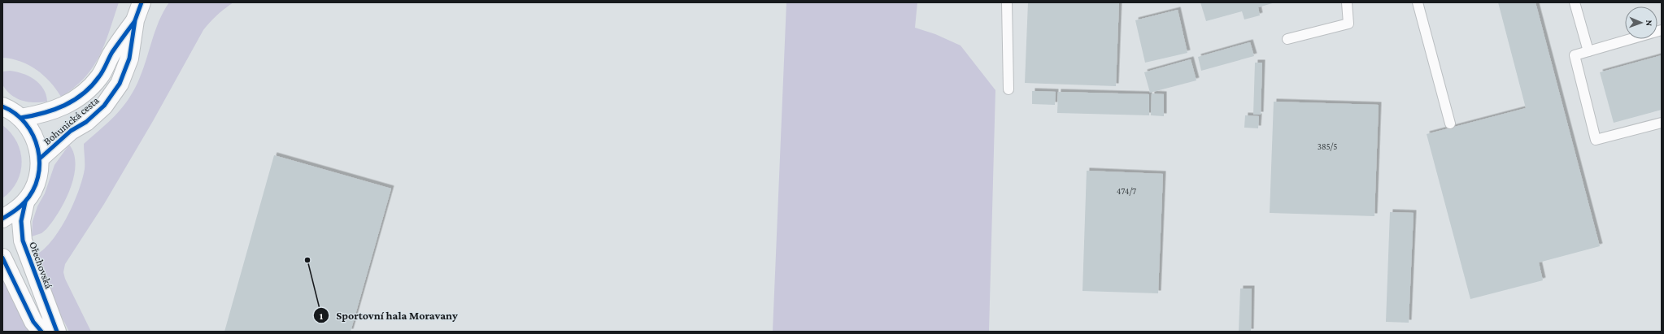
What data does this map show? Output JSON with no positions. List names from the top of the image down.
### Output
{
  "streets": {
    "street": ["Bohunická cesta", "Ořechovská"]
  },
  "places": ["Sportovní hala Moravany"],
  "house_numbers": ["385/5", "474/7"],
  "north": "right"
}
